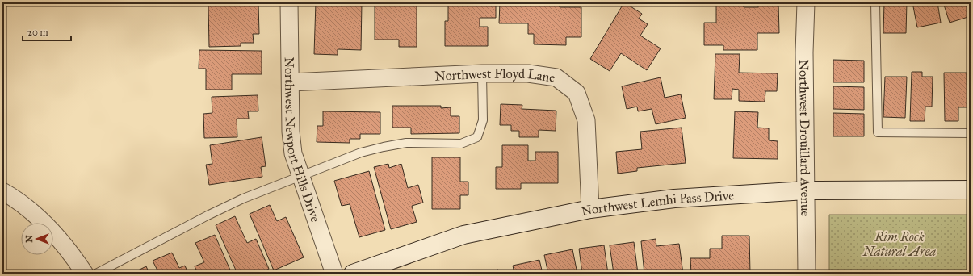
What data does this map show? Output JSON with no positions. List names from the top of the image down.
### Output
{
  "streets": {
    "street": [
      "Northwest Floyd Lane",
      "Northwest Drouillard Avenue",
      "Northwest Newport Hills Drive",
      "Northwest Lemhi Pass Drive"
    ]
  },
  "crossings": [
    ["Northwest Floyd Lane", "Northwest Newport Hills Drive"],
    ["Northwest Floyd Lane", "Northwest Lemhi Pass Drive"],
    ["Northwest Drouillard Avenue", "Northwest Lemhi Pass Drive"]
  ],
  "parks": ["Rim Rock Natural Area"],
  "scale_bar": "20 m",
  "north": "left"
}
